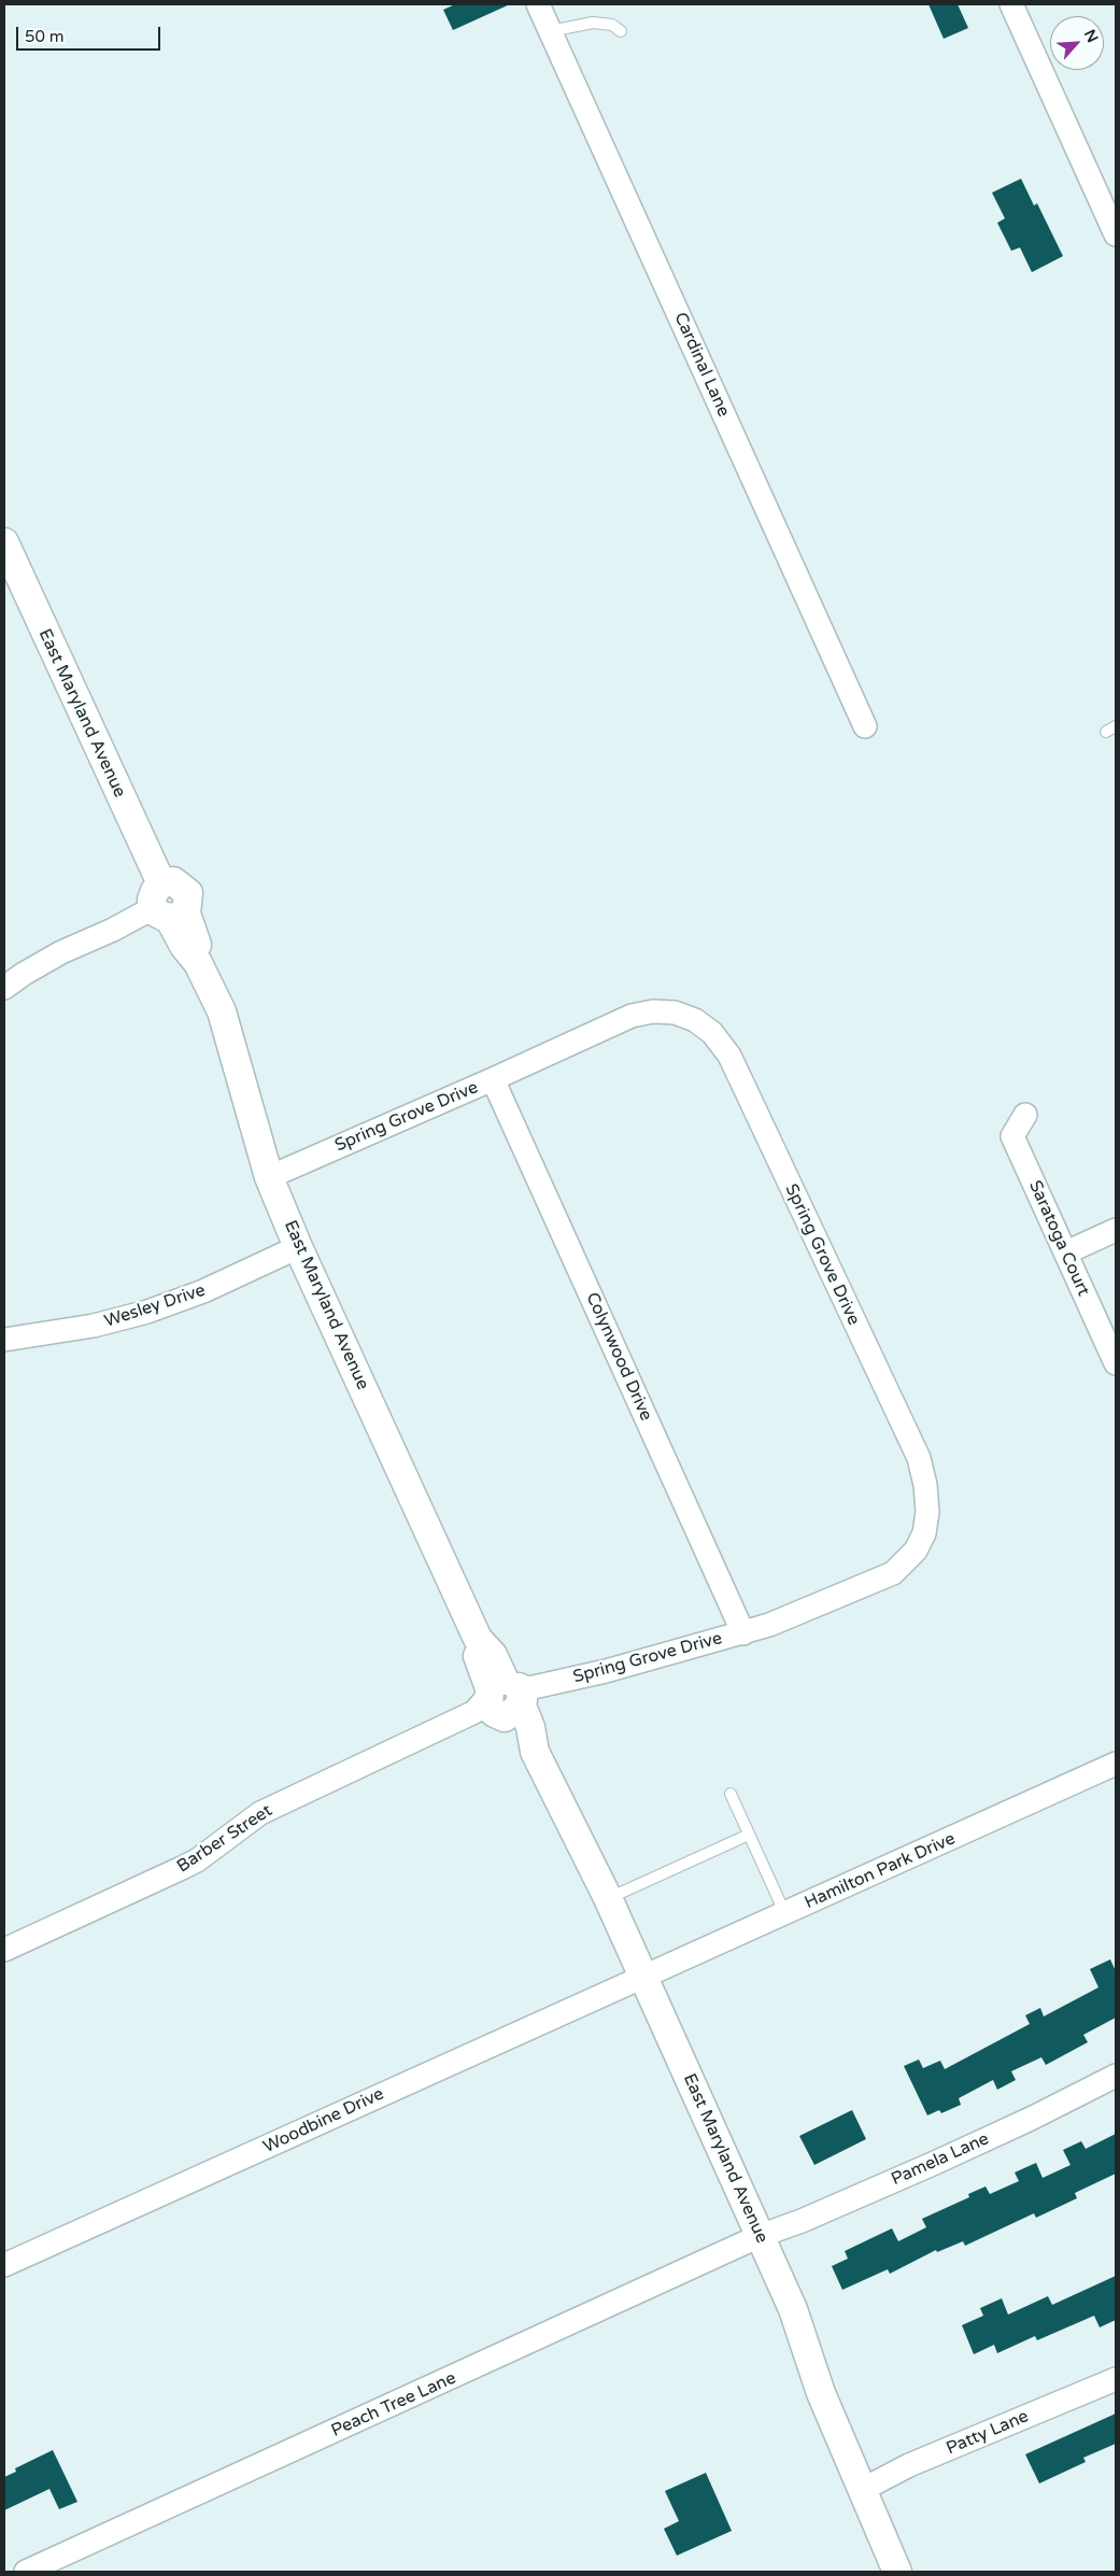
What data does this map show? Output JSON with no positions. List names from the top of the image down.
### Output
{
  "streets": {
    "street": [
      "Cardinal Lane",
      "East Maryland Avenue",
      "Spring Grove Drive",
      "Saratoga Court",
      "Wesley Drive",
      "Colynwood Drive",
      "Barber Street",
      "Hamilton Park Drive",
      "Woodbine Drive",
      "Pamela Lane",
      "Peach Tree Lane",
      "Patty Lane"
    ]
  },
  "crossings": [
    ["East Maryland Avenue", "Spring Grove Drive"],
    ["East Maryland Avenue", "Wesley Drive"],
    ["East Maryland Avenue", "Barber Street"],
    ["East Maryland Avenue", "Hamilton Park Drive"],
    ["East Maryland Avenue", "Woodbine Drive"],
    ["East Maryland Avenue", "Pamela Lane"],
    ["East Maryland Avenue", "Peach Tree Lane"],
    ["East Maryland Avenue", "Patty Lane"],
    ["Spring Grove Drive", "Colynwood Drive"],
    ["Spring Grove Drive", "Barber Street"],
    ["Hamilton Park Drive", "Woodbine Drive"],
    ["Pamela Lane", "Peach Tree Lane"]
  ],
  "scale_bar": "50 m",
  "north": "top right"
}
